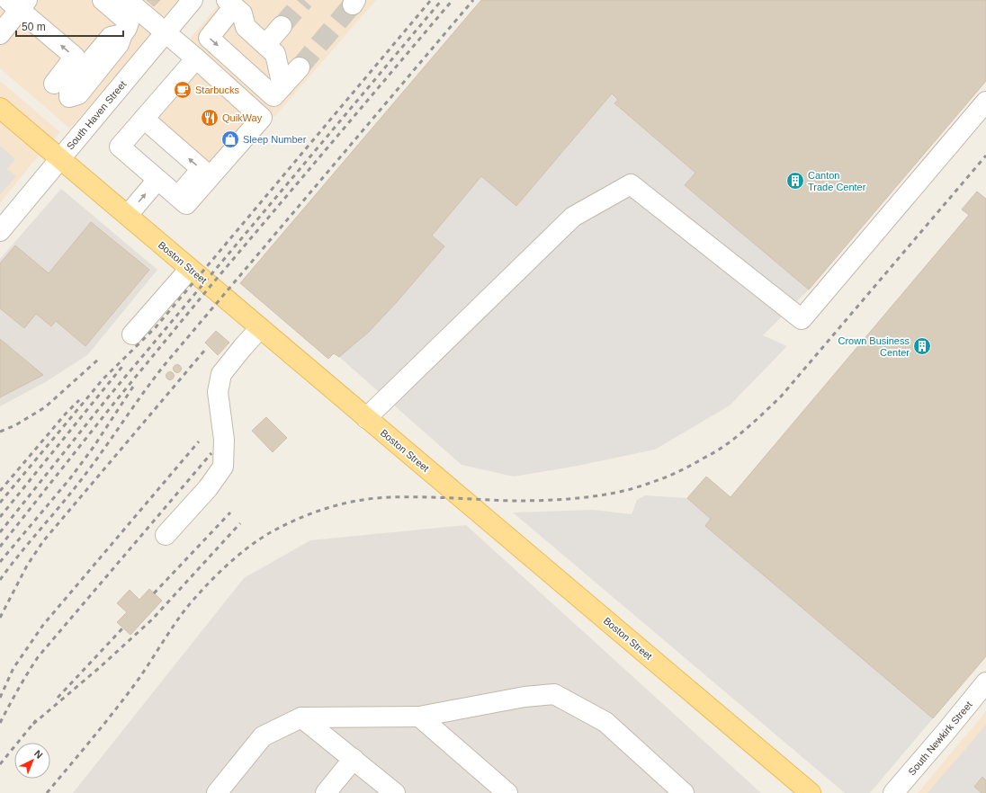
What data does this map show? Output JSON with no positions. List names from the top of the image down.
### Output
{
  "streets": {
    "main road": ["Boston Street"],
    "street": ["South Haven Street", "South Newkirk Street"]
  },
  "crossings": [
    ["South Haven Street", "Boston Street"]
  ],
  "places": {
    "cafe": ["Starbucks"],
    "restaurant": ["QuikWay"],
    "shop": ["Sleep Number"],
    "building": ["Canton Trade Center", "Crown Business Center"]
  },
  "scale_bar": "50 m",
  "north": "top right"
}
